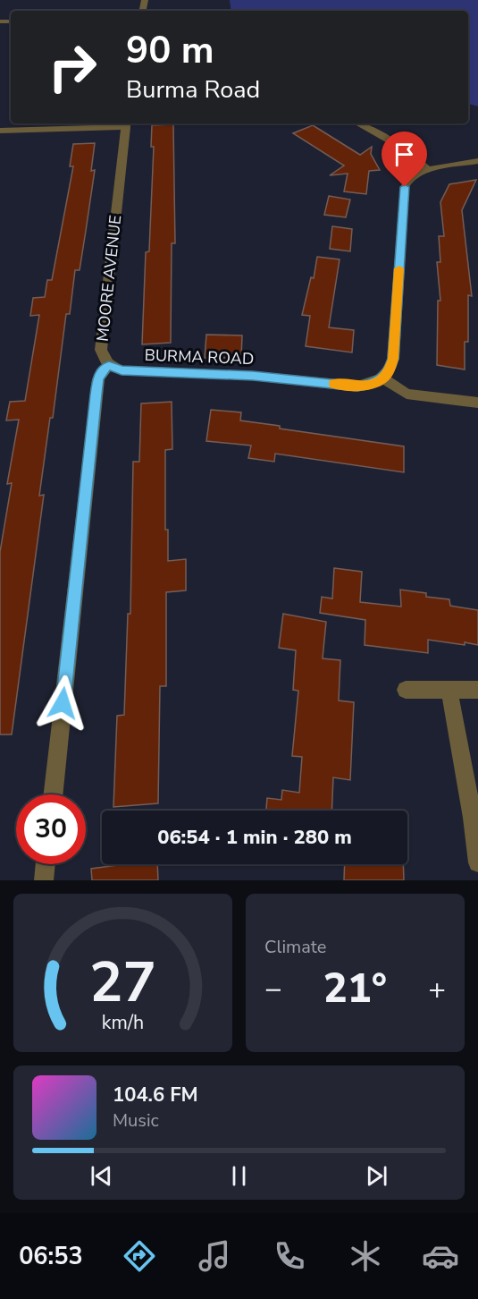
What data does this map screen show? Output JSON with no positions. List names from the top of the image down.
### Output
{
  "streets": {
    "street": ["MOORE AVENUE", "BURMA ROAD"]
  },
  "crossings": [
    ["MOORE AVENUE", "BURMA ROAD"]
  ],
  "page": {
    "turn": ["90 m", "Burma Road"],
    "limit": "30",
    "trip": "06:54 · 1 min · 280 m",
    "tile": "Climate",
    "heat": ["−", "21°", "+"],
    "song": ["104.6 FM", "Music"],
    "tabs": "06:53",
    "gauge": ["27", "km/h"]
  }
}
